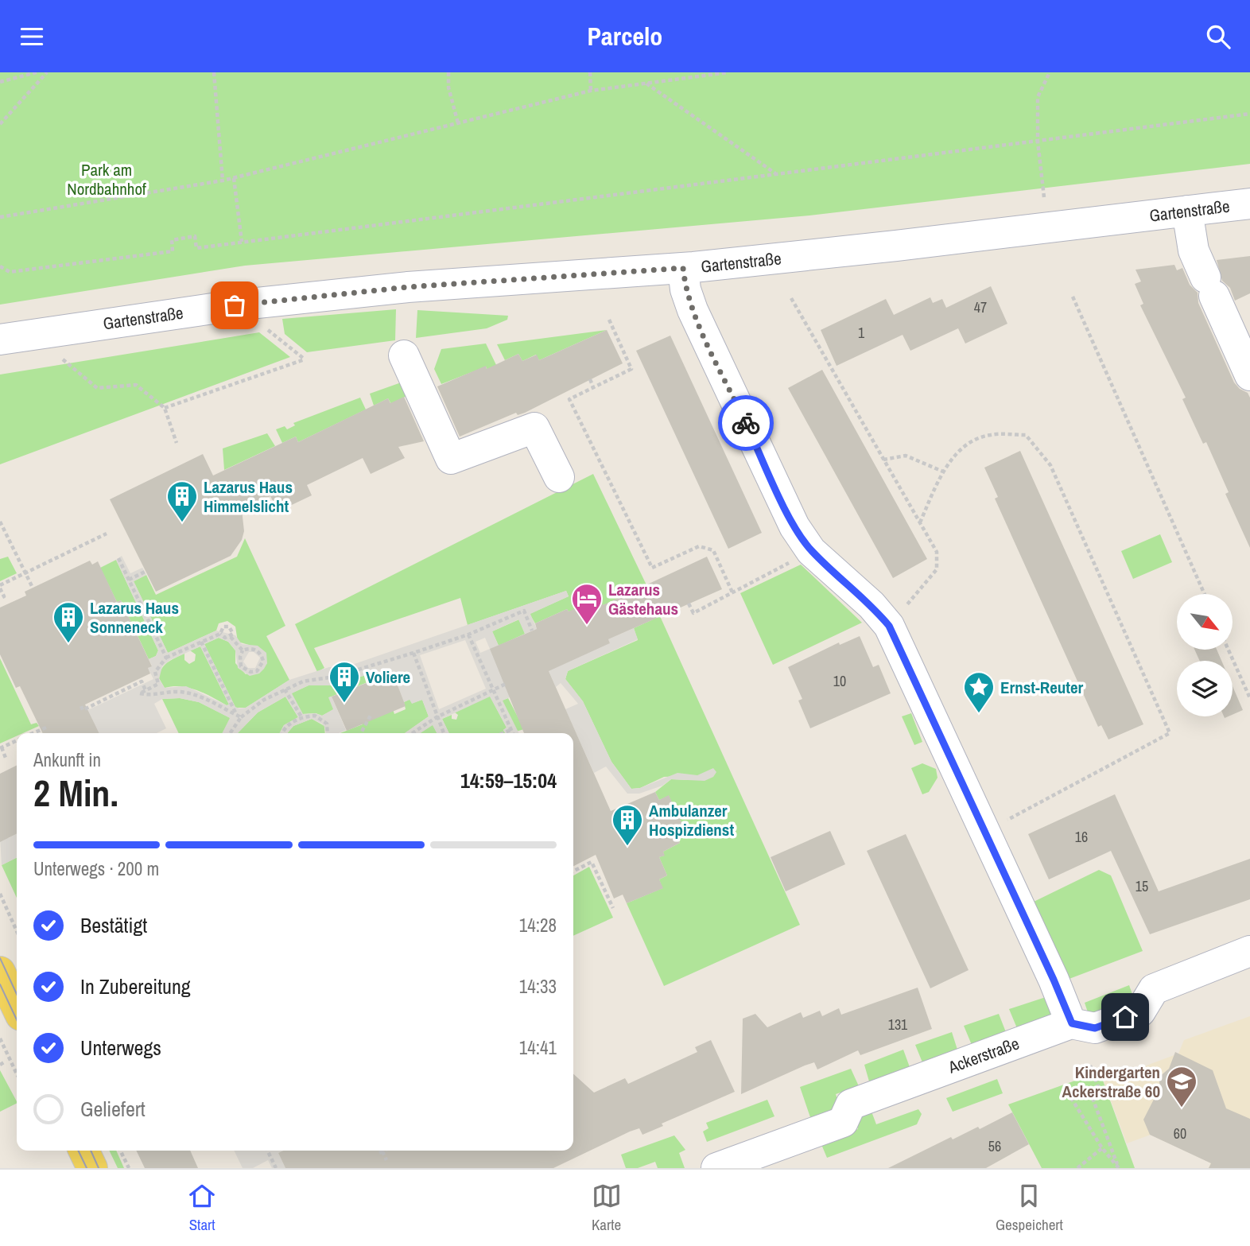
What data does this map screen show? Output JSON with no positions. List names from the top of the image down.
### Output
{
  "streets": {
    "street": ["Gartenstraße", "Ackerstraße"]
  },
  "parks": ["Park am Nordbahnhof"],
  "places": {
    "building": [
      "Lazarus Haus Himmelslicht",
      "Lazarus Haus Sonneneck",
      "Voliere",
      "Ambulanzer Hospizdienst"
    ],
    "hotel": ["Lazarus Gästehaus"],
    "place": ["Ernst-Reuter"],
    "school or university": ["Kindergarten Ackerstraße 60"]
  },
  "house_numbers": [
    "47",
    "1",
    "10",
    "16",
    "15",
    "131",
    "60",
    "56"
  ],
  "north": "bottom right",
  "page": {
    "header": "Parcelo",
    "heading": ["2 Min.", "Ankunft in", "14:59–15:04"],
    "bar": "Unterwegs · 200 m",
    "list": [
      ["Bestätigt", "14:28"],
      ["In Zubereitung", "14:33"],
      ["Unterwegs", "14:41"],
      "Geliefert"
    ],
    "tabs": ["Start", "Karte", "Gespeichert"]
  }
}
